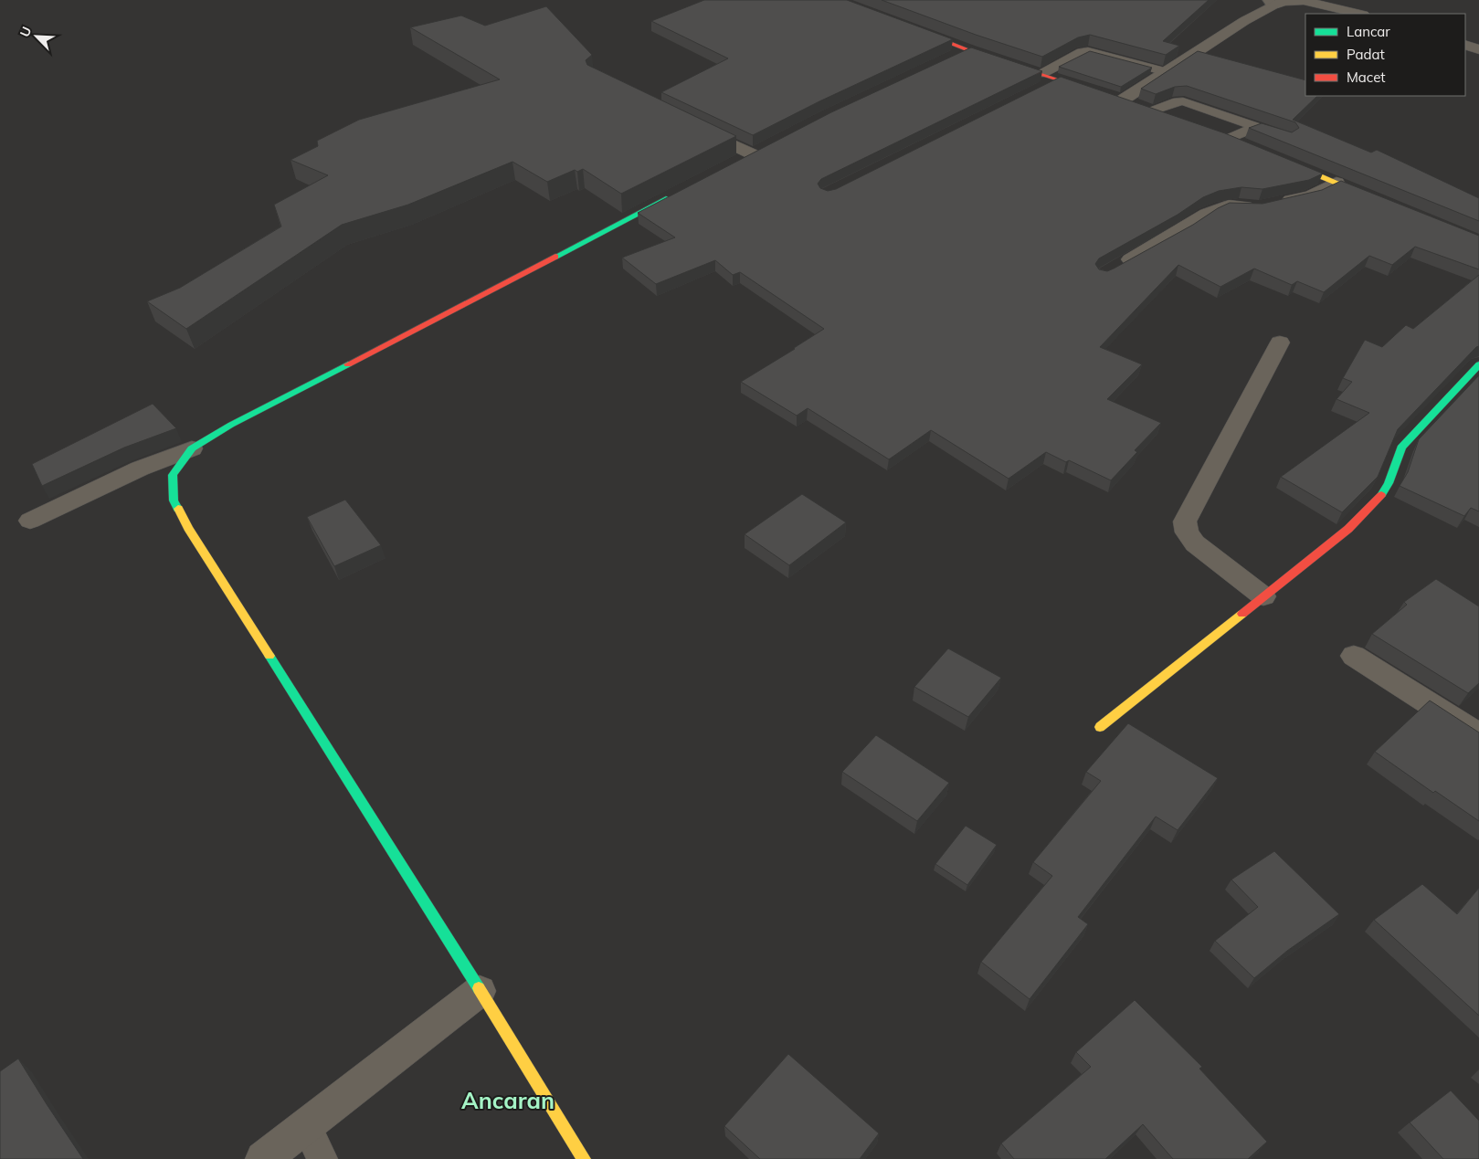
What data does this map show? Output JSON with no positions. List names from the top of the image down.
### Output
{
  "districts": ["Ancaran"],
  "legend": ["Lancar", "Padat", "Macet"],
  "north": "top left"
}
